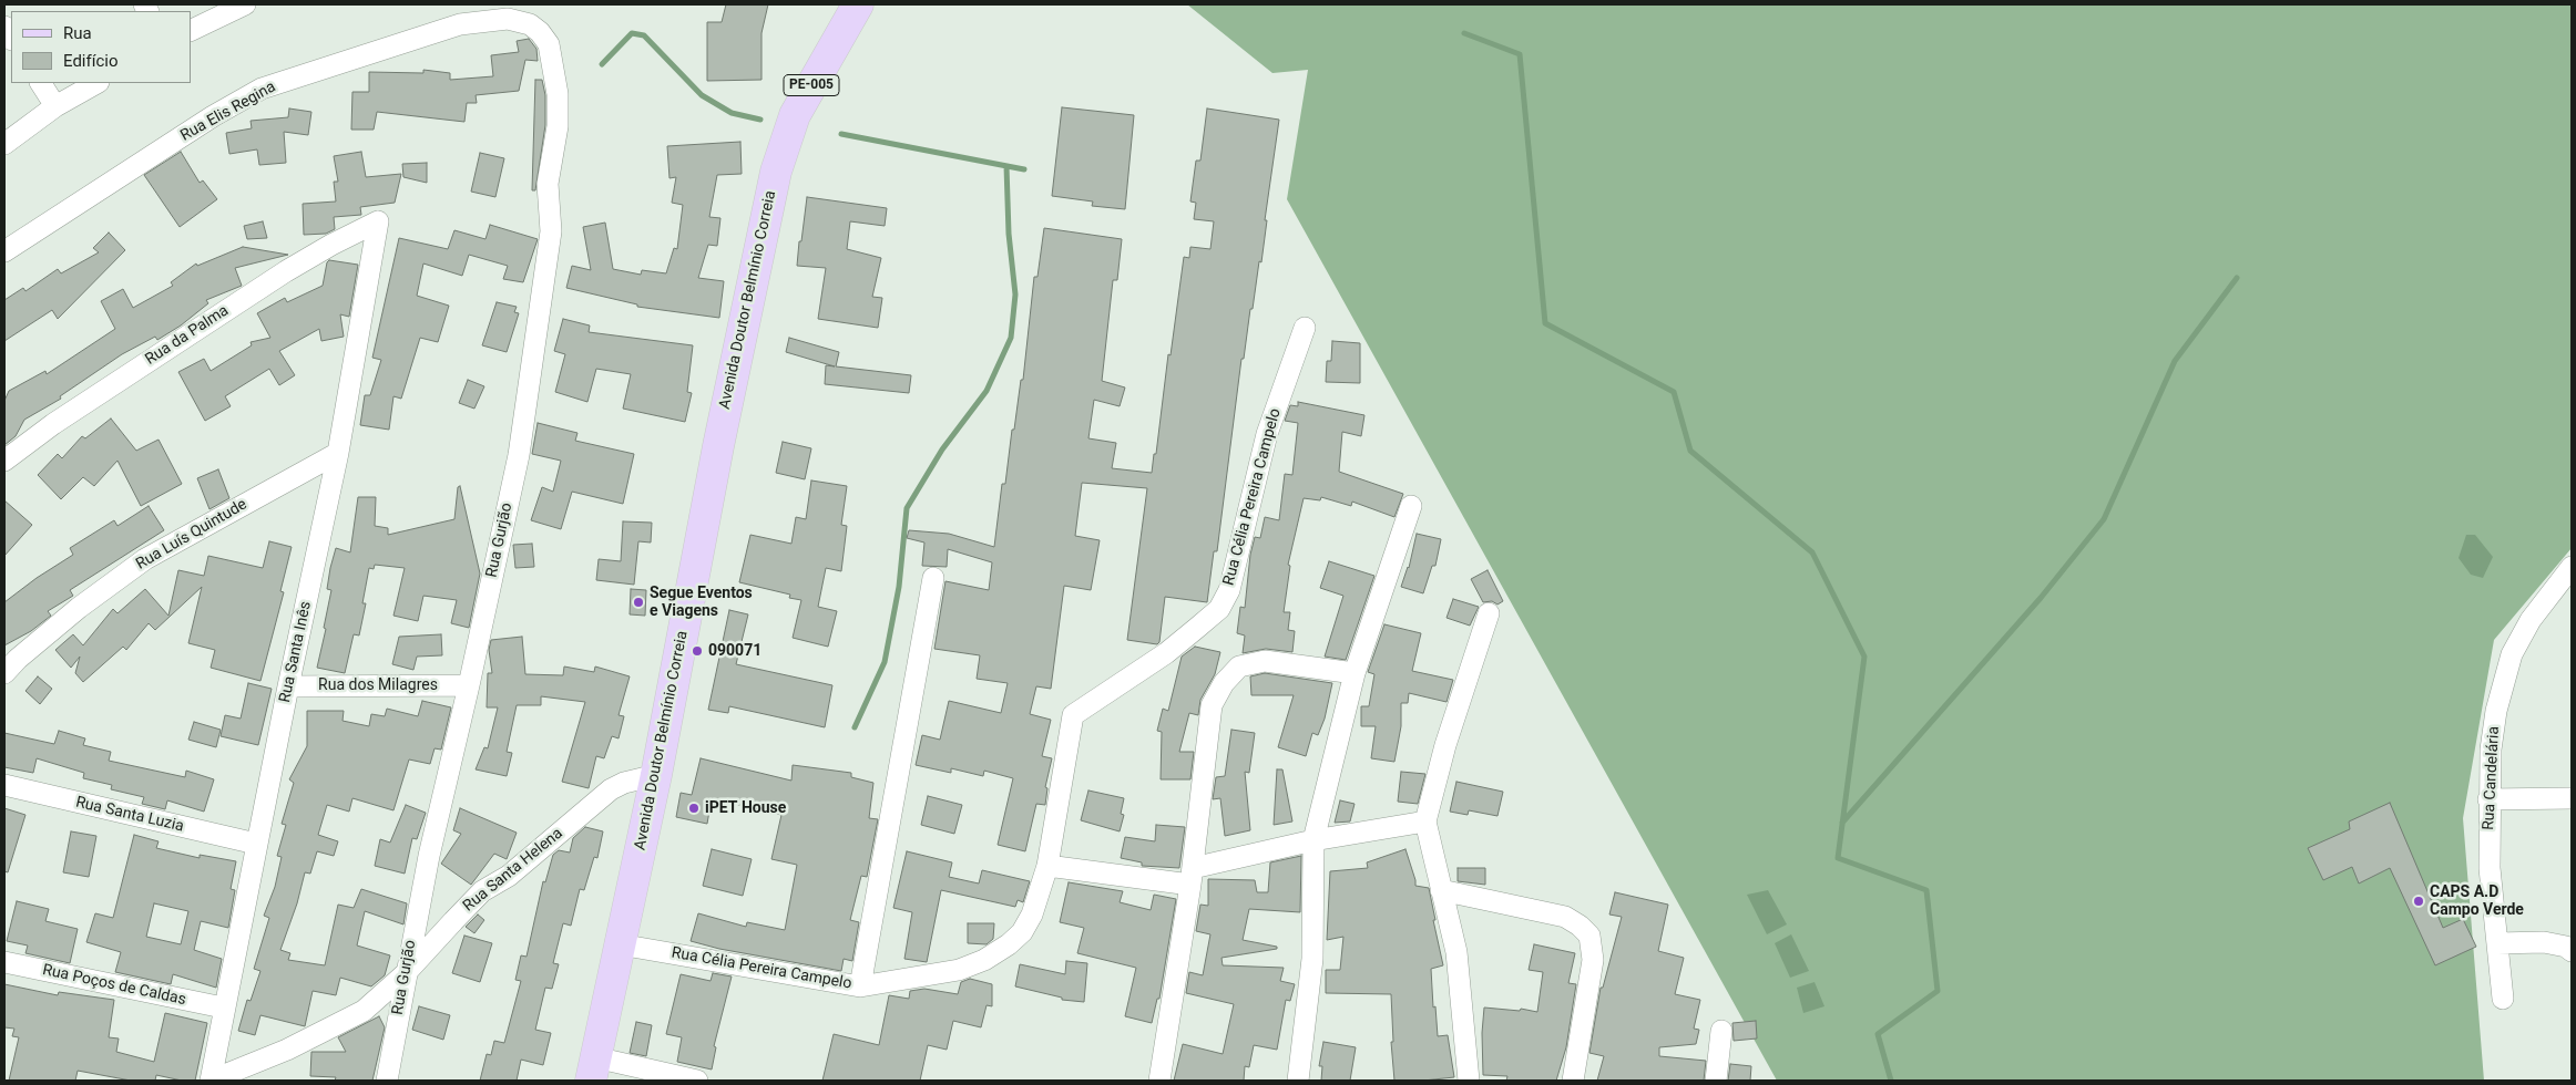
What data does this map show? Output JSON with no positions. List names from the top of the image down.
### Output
{
  "streets": {
    "main road": ["PE-005", "Avenida Doutor Belmínio Correia"],
    "street": [
      "Rua Elis Regina",
      "Rua da Palma",
      "Rua Célia Pereira Campelo",
      "Rua Luís Quintude",
      "Rua Gurjão",
      "Rua Santa Inês",
      "Rua dos Milagres",
      "Rua Candelária",
      "Rua Santa Luzia",
      "Rua Santa Helena",
      "Rua Poços de Caldas"
    ]
  },
  "crossings": [
    ["Rua Elis Regina", "Rua Gurjão"],
    ["Avenida Doutor Belmínio Correia", "Rua Célia Pereira Campelo"],
    ["Avenida Doutor Belmínio Correia", "Rua Santa Helena"],
    ["Rua da Palma", "Rua Santa Inês"],
    ["Rua Luís Quintude", "Rua Santa Inês"],
    ["Rua Gurjão", "Rua dos Milagres"],
    ["Rua Gurjão", "Rua Santa Helena"],
    ["Rua Santa Inês", "Rua dos Milagres"],
    ["Rua Santa Inês", "Rua Santa Luzia"],
    ["Rua Santa Inês", "Rua Santa Helena"],
    ["Rua Santa Inês", "Rua Poços de Caldas"]
  ],
  "places": [
    "Segue Eventos e Viagens",
    "090071",
    "iPET House",
    "CAPS A.D Campo Verde"
  ],
  "legend": ["Rua", "Edifício"]
}
